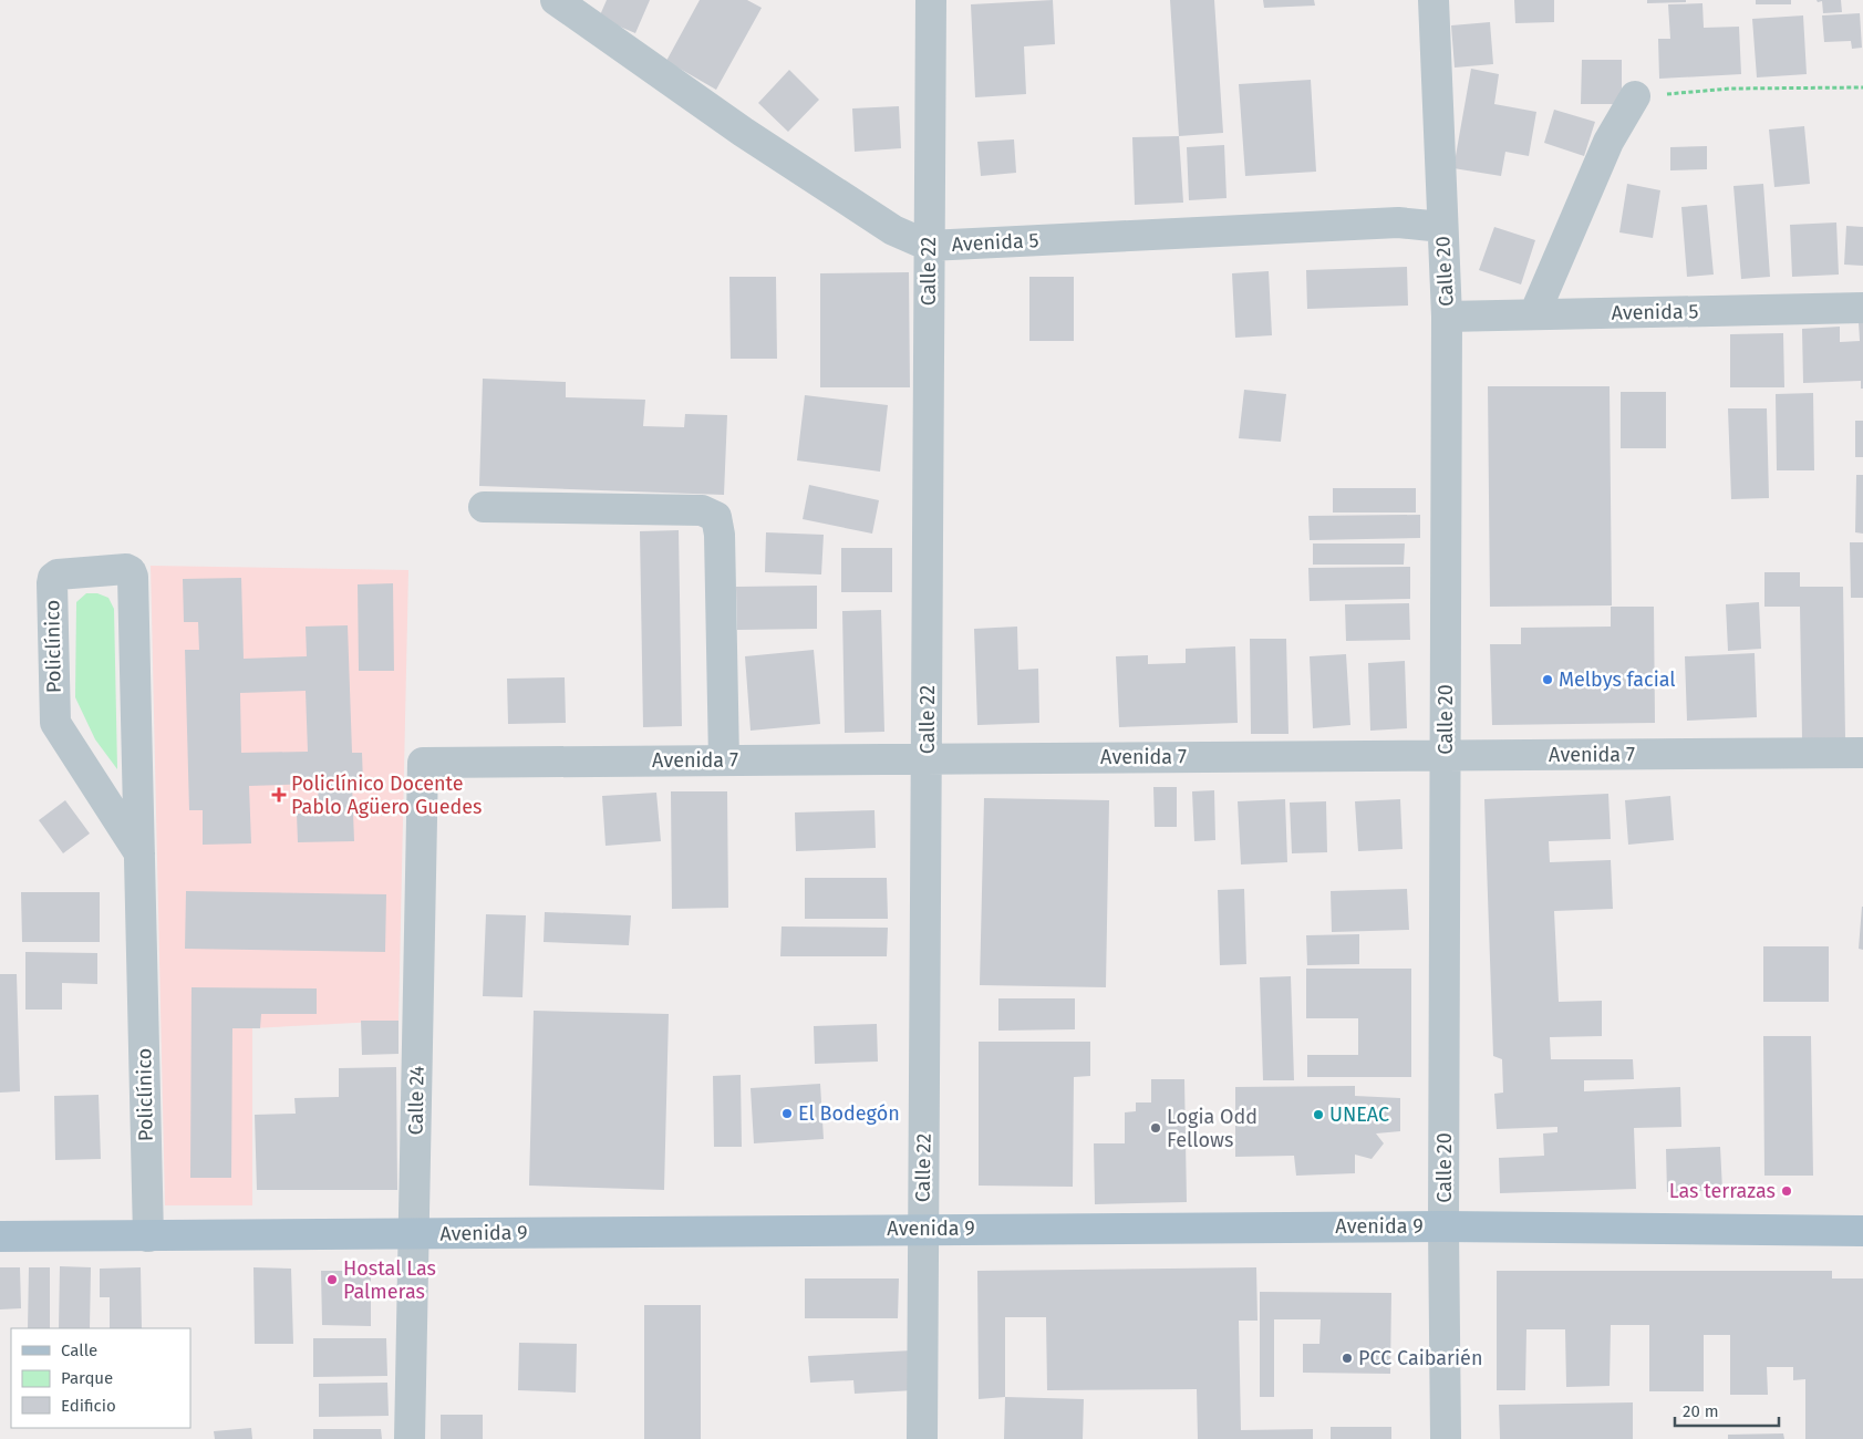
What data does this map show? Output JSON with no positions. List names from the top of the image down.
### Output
{
  "streets": {
    "main road": ["Avenida 9"],
    "street": [
      "Avenida 5",
      "Calle 22",
      "Calle 20",
      "Policlínico",
      "Avenida 7",
      "Calle 24"
    ]
  },
  "crossings": [
    ["Avenida 5", "Calle 22"],
    ["Avenida 5", "Calle 20"],
    ["Calle 22", "Avenida 7"],
    ["Calle 22", "Avenida 9"],
    ["Calle 20", "Avenida 7"],
    ["Calle 20", "Avenida 9"],
    ["Policlínico", "Avenida 9"],
    ["Avenida 7", "Calle 24"],
    ["Calle 24", "Avenida 9"]
  ],
  "places": {
    "other": [
      "Melbys facial",
      "El Bodegón",
      "UNEAC",
      "Logia Odd Fellows",
      "Las terrazas",
      "Hostal Las Palmeras",
      "PCC Caibarién"
    ],
    "health": ["Policlínico Docente Pablo Agüero Guedes"]
  },
  "legend": ["Calle", "Parque", "Edificio"],
  "scale_bar": "20 m"
}
